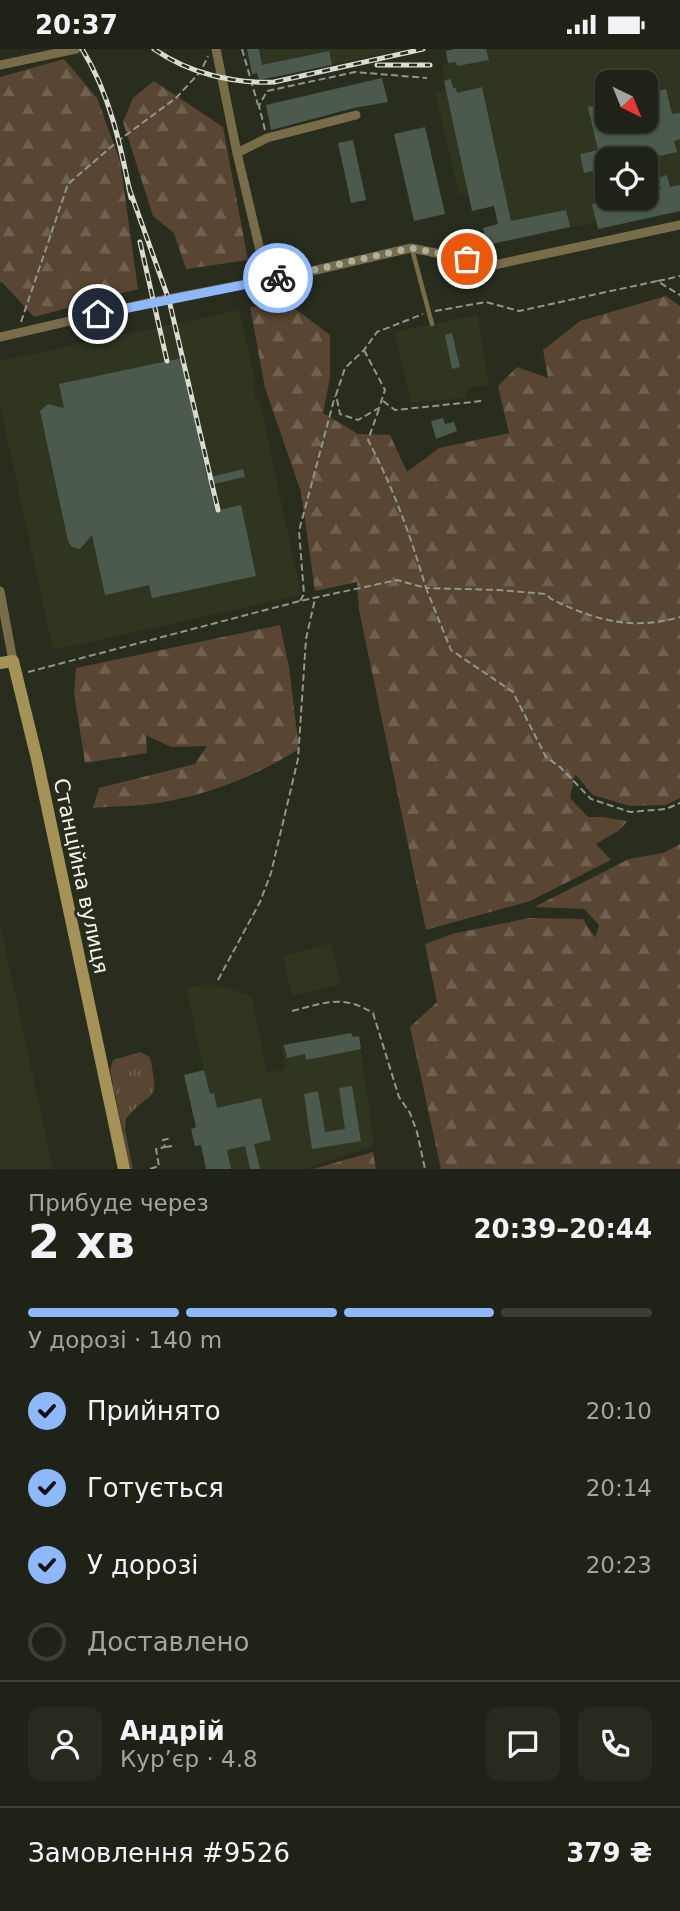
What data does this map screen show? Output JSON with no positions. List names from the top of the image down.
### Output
{
  "streets": {
    "street": ["Станційна вулиця"]
  },
  "north": "bottom right",
  "page": {
    "status": "20:37",
    "heading": ["2 хв", "Прибуде через", "20:39–20:44"],
    "panel": [
      "Андрій",
      "Кур’єр · 4.8",
      "Замовлення #9526",
      "379 ₴"
    ],
    "bar": "У дорозі · 140 m",
    "list": [
      ["Прийнято", "20:10"],
      ["Готується", "20:14"],
      ["У дорозі", "20:23"],
      "Доставлено"
    ]
  }
}
